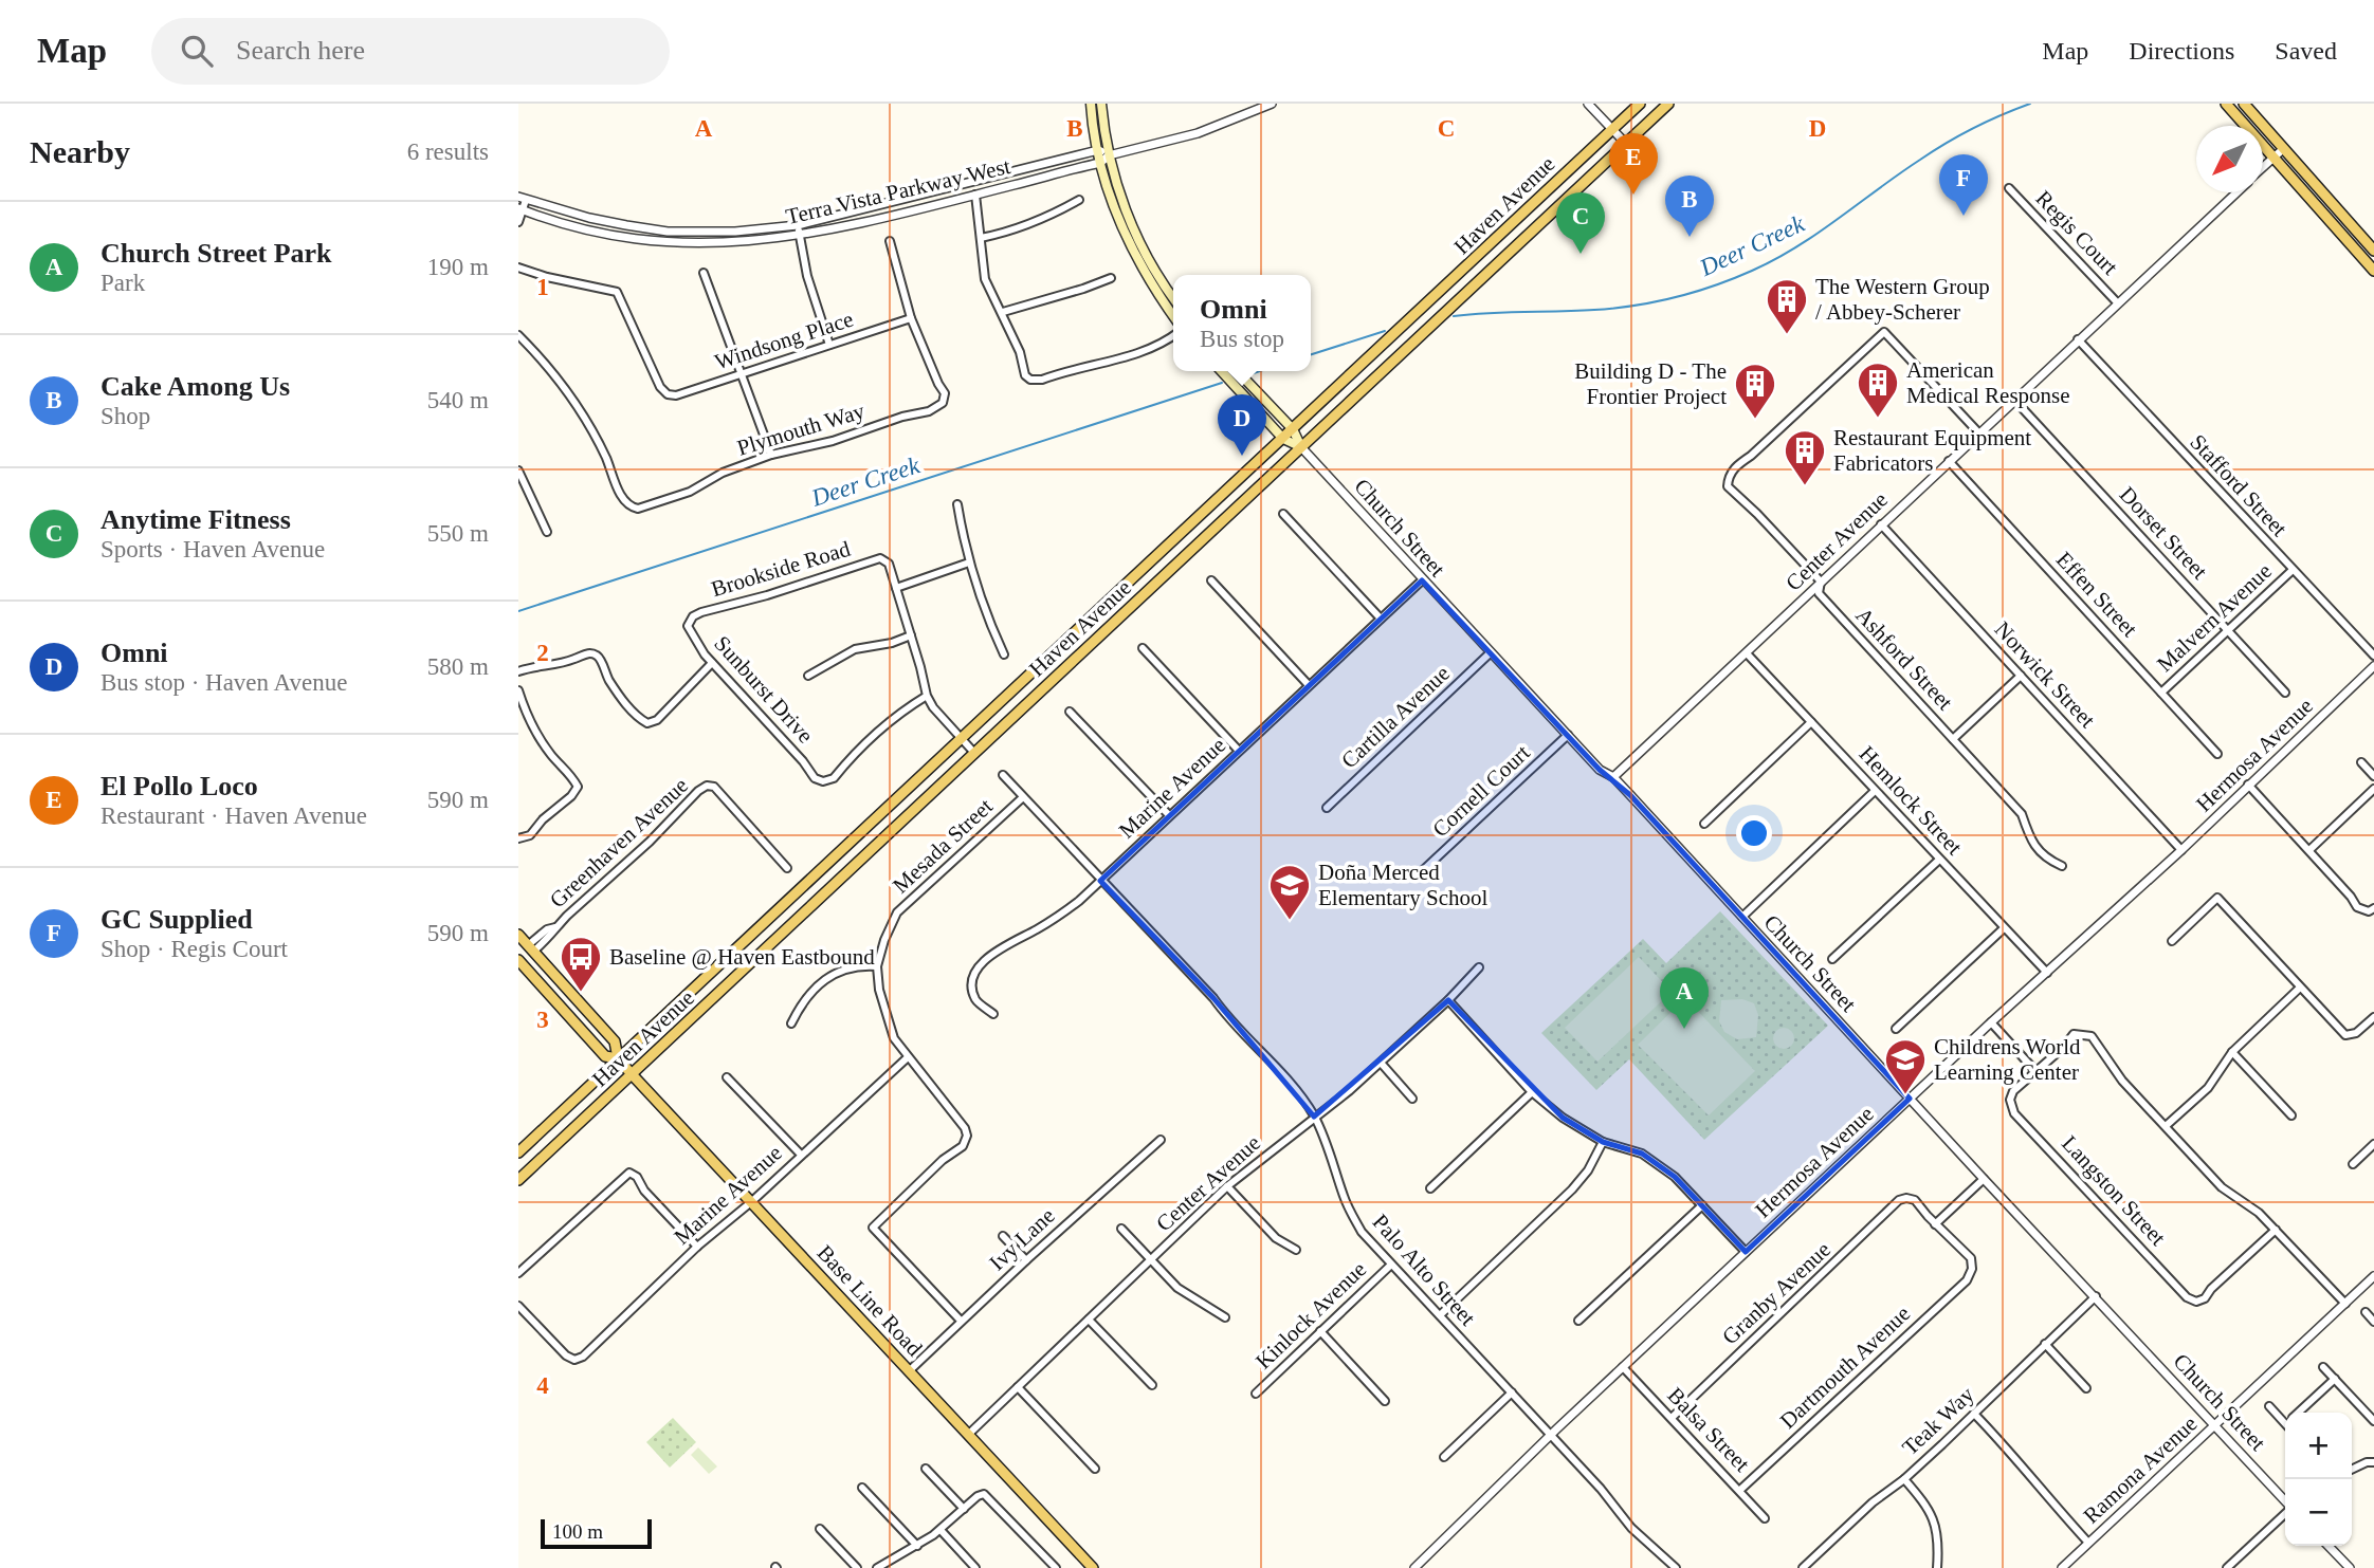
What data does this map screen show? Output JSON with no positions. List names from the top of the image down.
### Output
{
  "streets": {
    "main road": ["Haven Avenue", "Church Street", "Base Line Road"],
    "street": [
      "Terra Vista Parkway West",
      "Regis Court",
      "Windsong Place",
      "Plymouth Way",
      "Stafford Street",
      "Dorset Street",
      "Center Avenue",
      "Brookside Road",
      "Effen Street",
      "Malvern Avenue",
      "Ashford Street",
      "Norwick Street",
      "Sunburst Drive",
      "Cartilla Avenue",
      "Hermosa Avenue",
      "Marine Avenue",
      "Cornell Court",
      "Hemlock Street",
      "Greenhaven Avenue",
      "Mesada Street",
      "Langston Street",
      "Ivy Lane",
      "Palo Alto Street",
      "Granby Avenue",
      "Kinlock Avenue",
      "Dartmouth Avenue",
      "Teak Way",
      "Balsa Street",
      "Ramona Avenue"
    ]
  },
  "crossings": [
    ["Haven Avenue", "Church Street"],
    ["Haven Avenue", "Base Line Road"],
    ["Regis Court", "Center Avenue"],
    ["Windsong Place", "Plymouth Way"],
    ["Stafford Street", "Center Avenue"],
    ["Stafford Street", "Malvern Avenue"],
    ["Church Street", "Center Avenue"],
    ["Church Street", "Cartilla Avenue"],
    ["Church Street", "Hermosa Avenue"],
    ["Church Street", "Marine Avenue"],
    ["Church Street", "Cornell Court"],
    ["Church Street", "Teak Way"],
    ["Church Street", "Ramona Avenue"],
    ["Dorset Street", "Center Avenue"],
    ["Dorset Street", "Malvern Avenue"],
    ["Center Avenue", "Effen Street"],
    ["Center Avenue", "Ashford Street"],
    ["Center Avenue", "Norwick Street"],
    ["Center Avenue", "Hemlock Street"],
    ["Center Avenue", "Palo Alto Street"],
    ["Center Avenue", "Base Line Road"],
    ["Brookside Road", "Sunburst Drive"],
    ["Effen Street", "Malvern Avenue"],
    ["Norwick Street", "Hermosa Avenue"],
    ["Hermosa Avenue", "Hemlock Street"],
    ["Hermosa Avenue", "Palo Alto Street"],
    ["Hermosa Avenue", "Balsa Street"],
    ["Marine Avenue", "Palo Alto Street"],
    ["Marine Avenue", "Base Line Road"],
    ["Greenhaven Avenue", "Base Line Road"],
    ["Mesada Street", "Palo Alto Street"],
    ["Ivy Lane", "Base Line Road"],
    ["Palo Alto Street", "Kinlock Avenue"],
    ["Granby Avenue", "Dartmouth Avenue"],
    ["Granby Avenue", "Balsa Street"],
    ["Dartmouth Avenue", "Balsa Street"]
  ],
  "water": ["Deer Creek"],
  "places": {
    "building": [
      "The Western Group / Abbey-Scherer",
      "American Medical Response",
      "Building D - The Frontier Project",
      "Restaurant Equipment Fabricators"
    ],
    "school or university": ["Doña Merced Elementary School", "Childrens World Learning Center"],
    "bus stop": ["Baseline @ Haven Eastbound"]
  },
  "scale_bar": "100 m",
  "north": "bottom left",
  "page": {
    "header": "Map",
    "search": "Search here",
    "nav": ["Map", "Directions", "Saved"],
    "heading": ["Nearby", "6 results"],
    "pins": [
      "E",
      "F",
      "B",
      "C",
      "D",
      "A"
    ],
    "list": [
      {
        "mark": "A",
        "name": "Church Street Park",
        "note": "Park",
        "value": "190 m"
      },
      {
        "mark": "B",
        "name": "Cake Among Us",
        "note": "Shop",
        "value": "540 m"
      },
      {
        "mark": "C",
        "name": "Anytime Fitness",
        "note": "Sports · Haven Avenue",
        "value": "550 m"
      },
      {
        "mark": "D",
        "name": "Omni",
        "note": "Bus stop · Haven Avenue",
        "value": "580 m"
      },
      {
        "mark": "E",
        "name": "El Pollo Loco",
        "note": "Restaurant · Haven Avenue",
        "value": "590 m"
      },
      {
        "mark": "F",
        "name": "GC Supplied",
        "note": "Shop · Regis Court",
        "value": "590 m"
      }
    ],
    "popup": ["Omni", "Bus stop"],
    "map_buttons": ["+", "−"],
    "scale": "100 m"
  },
  "grid": {
    "columns": [
      "A",
      "B",
      "C",
      "D"
    ],
    "rows": [
      "1",
      "2",
      "3",
      "4"
    ]
  }
}
